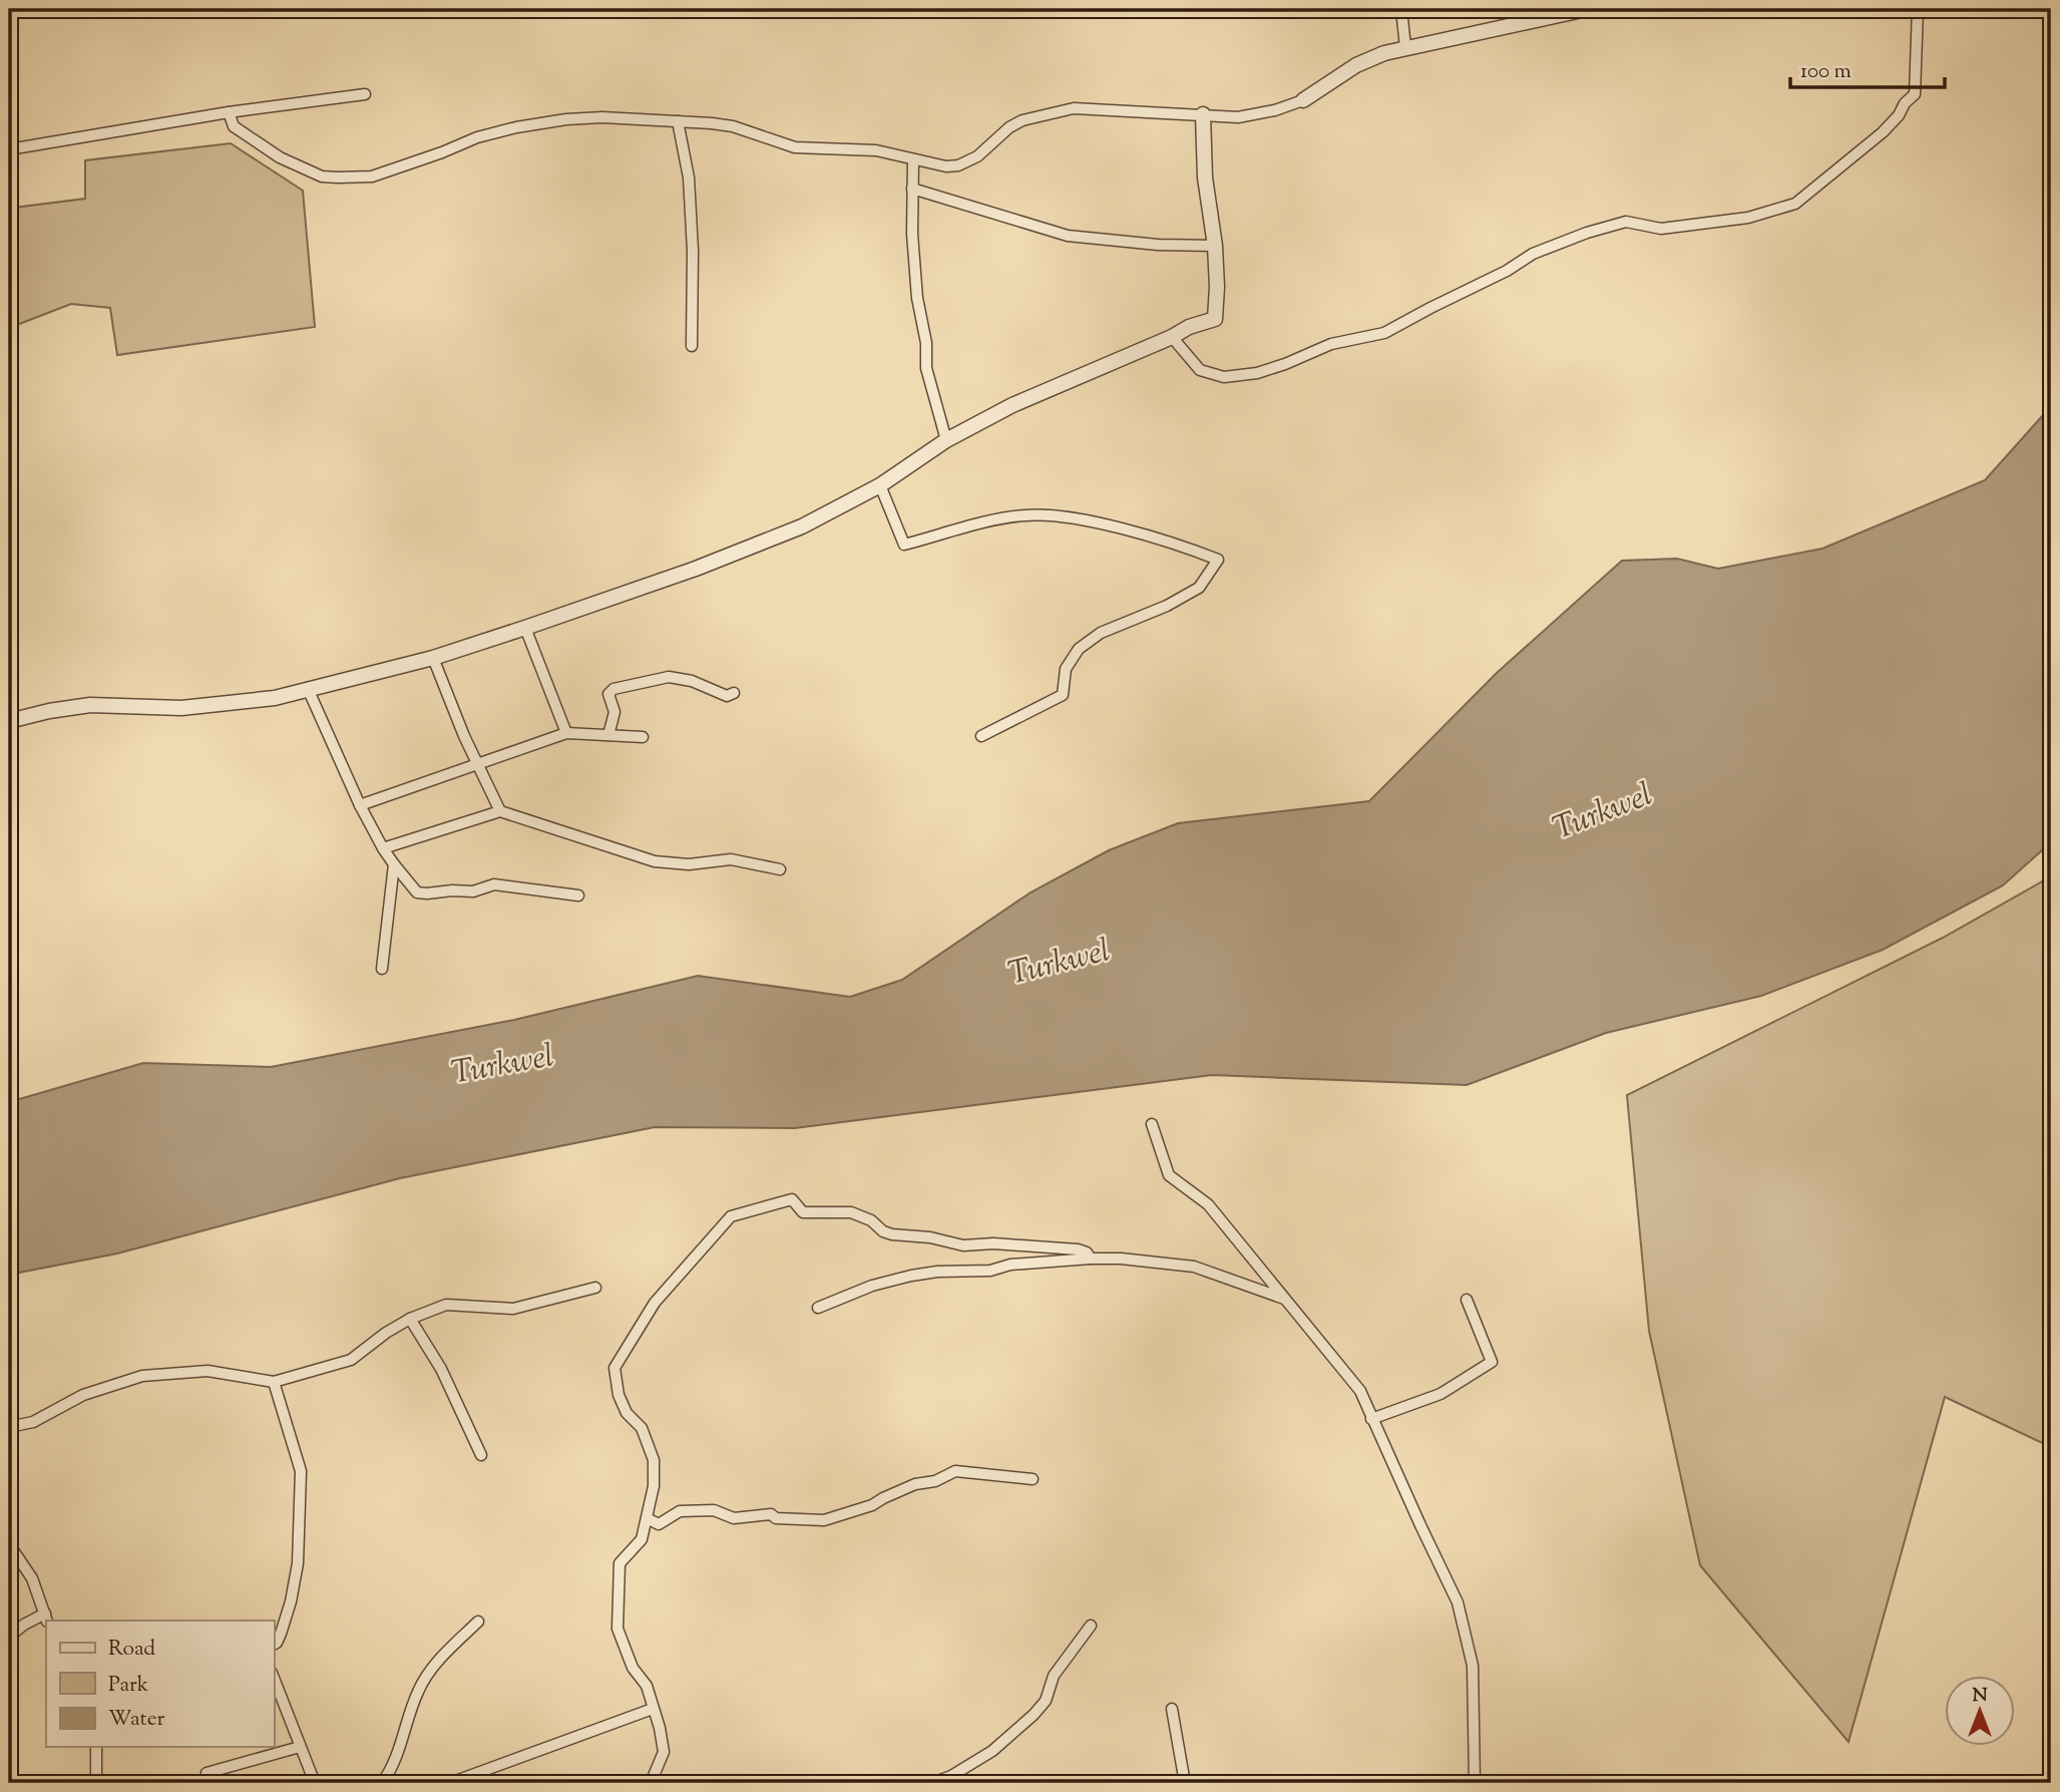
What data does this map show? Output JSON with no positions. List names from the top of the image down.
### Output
{
  "water": ["Turkwel"],
  "legend": ["Road", "Park", "Water"],
  "scale_bar": "100 m",
  "north": "top"
}
